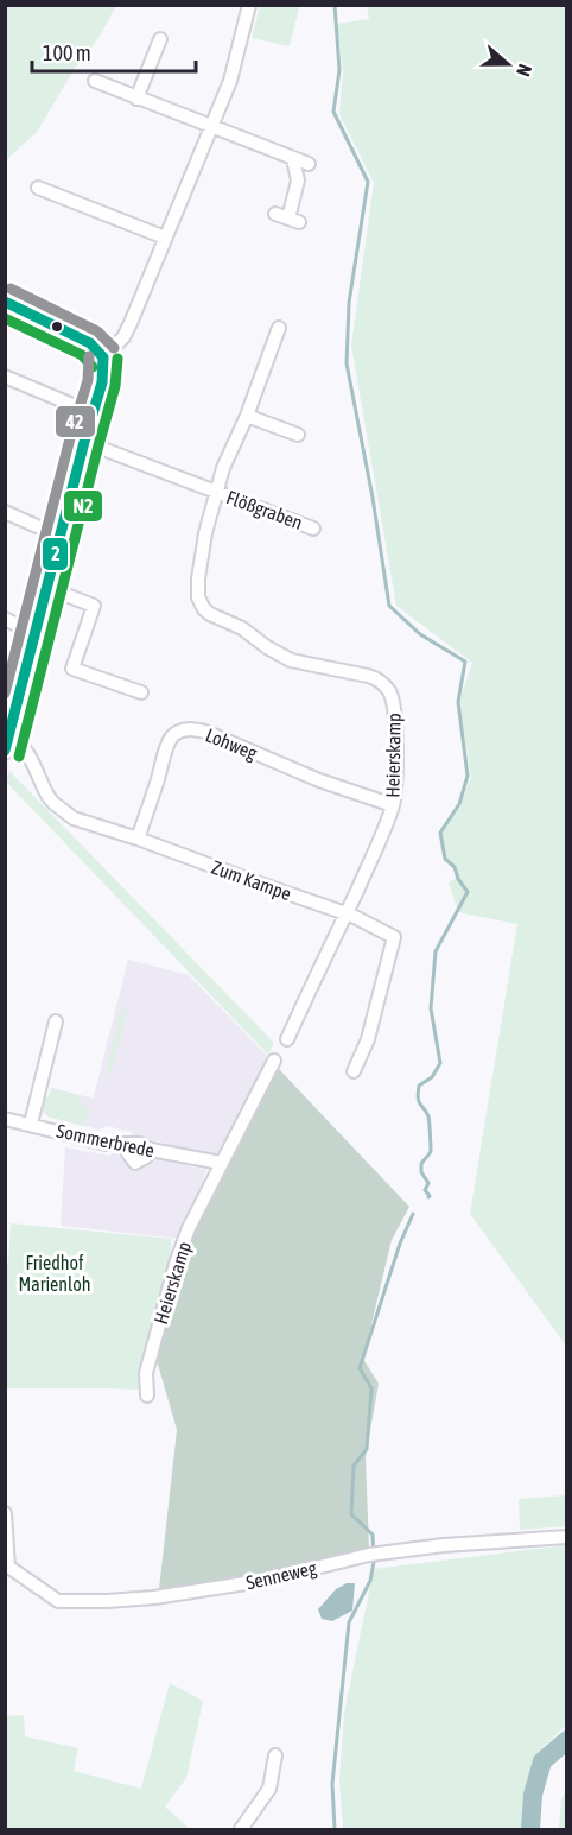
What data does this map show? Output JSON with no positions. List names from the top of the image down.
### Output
{
  "streets": {
    "street": [
      "Flößgraben",
      "Lohweg",
      "Heierskamp",
      "Zum Kampe",
      "Sommerbrede",
      "Senneweg"
    ]
  },
  "crossings": [
    ["Flößgraben", "Heierskamp"],
    ["Lohweg", "Heierskamp"],
    ["Lohweg", "Zum Kampe"],
    ["Heierskamp", "Zum Kampe"],
    ["Heierskamp", "Sommerbrede"]
  ],
  "parks": ["Friedhof Marienloh"],
  "lines": ["transit line 42", "transit line 2", "transit line N2"],
  "scale_bar": "100 m",
  "north": "right"
}
